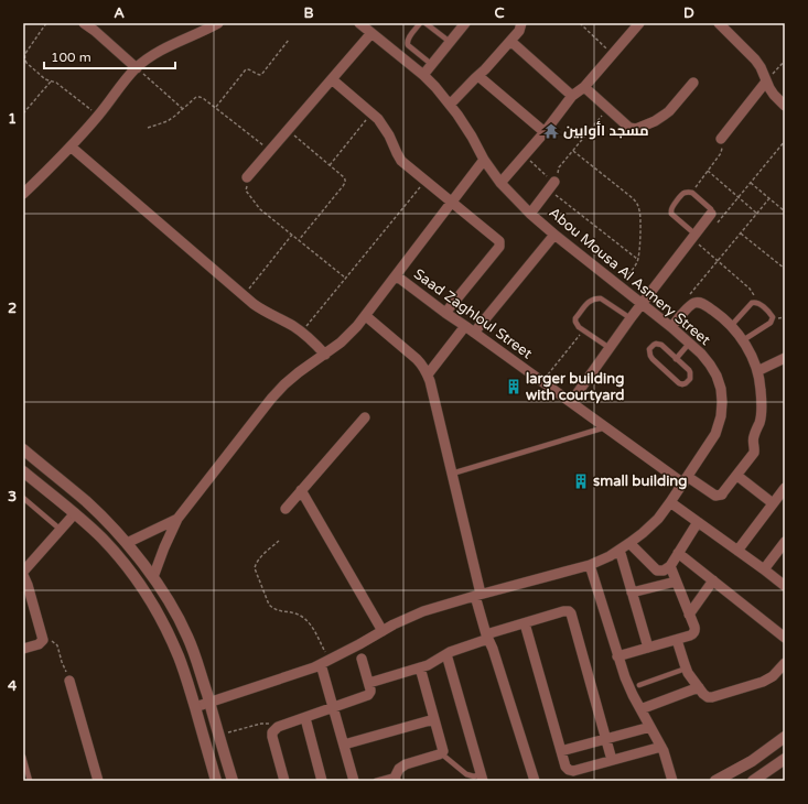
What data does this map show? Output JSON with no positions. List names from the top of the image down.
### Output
{
  "streets": {
    "street": ["Abou Mousa Al Asmery Street", "Saad Zaghloul Street"]
  },
  "crossings": [
    ["Abou Mousa Al Asmery Street", "Saad Zaghloul Street"]
  ],
  "places": {
    "temple": ["مسجد اأوابين"],
    "building": ["larger building with courtyard", "small building"]
  },
  "scale_bar": "100 m",
  "grid": {
    "columns": [
      "A",
      "B",
      "C",
      "D"
    ],
    "rows": [
      "1",
      "2",
      "3",
      "4"
    ]
  }
}
